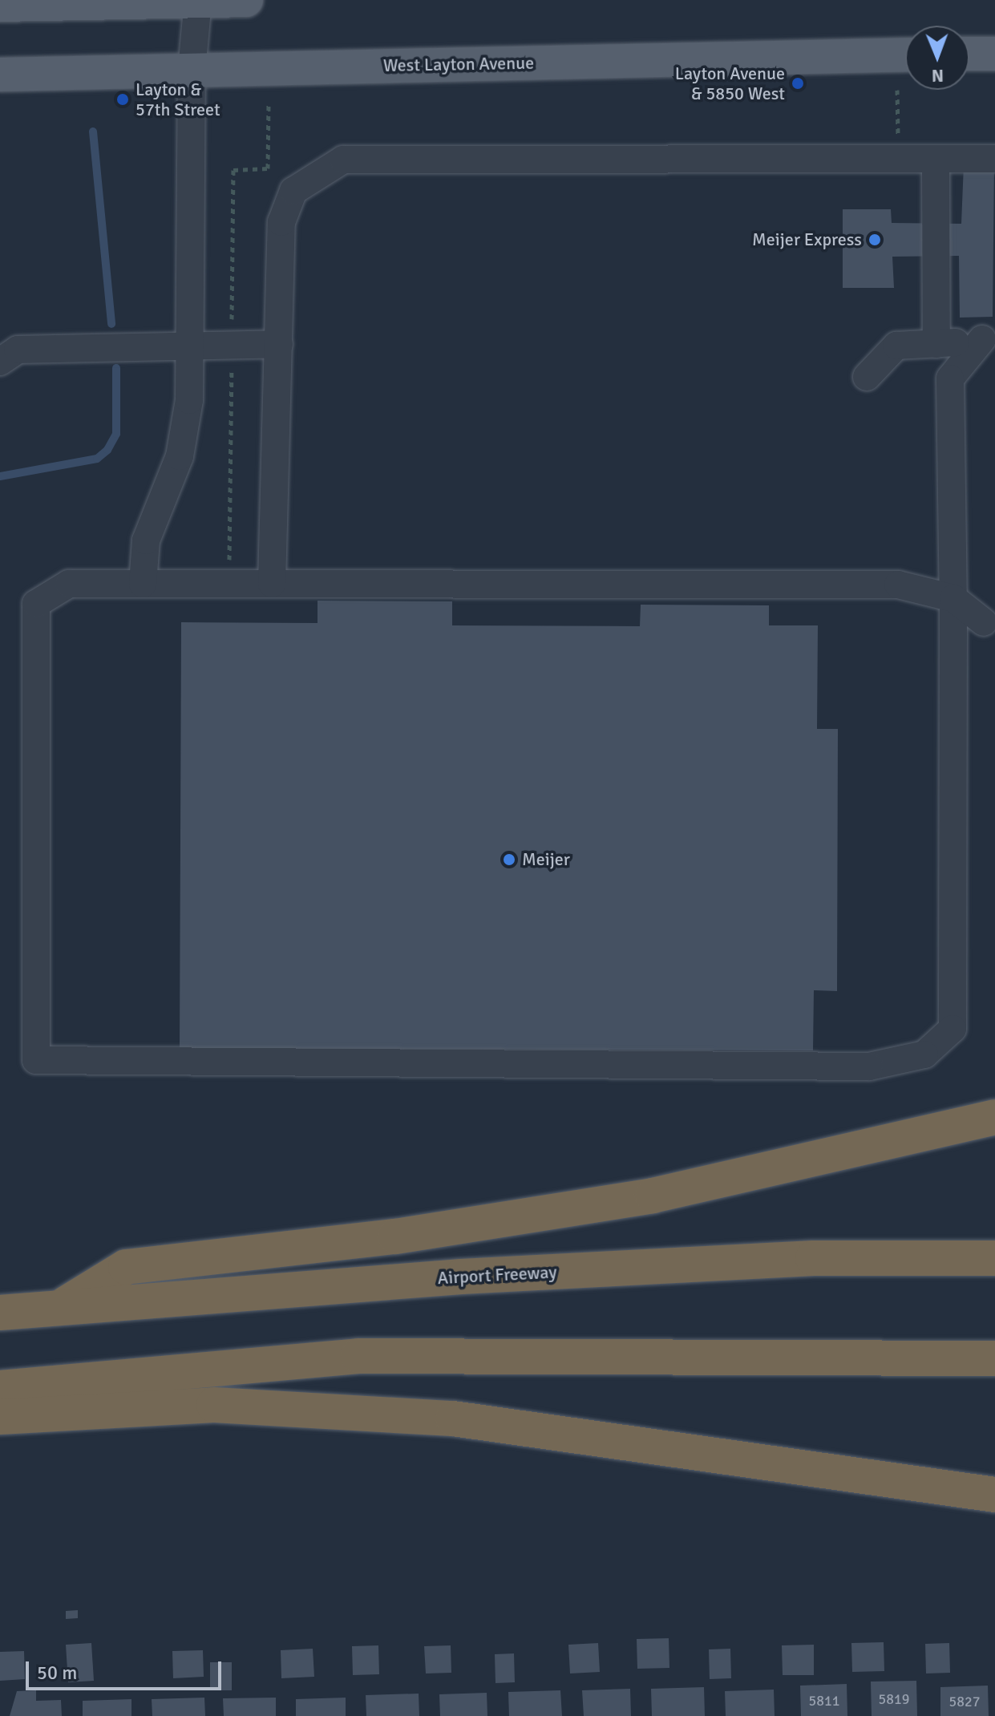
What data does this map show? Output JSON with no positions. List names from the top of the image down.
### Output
{
  "streets": {
    "highway": ["Airport Freeway"],
    "main road": ["West Layton Avenue"]
  },
  "places": [
    "Layton Avenue & 5850 West",
    "Layton & 57th Street",
    "Meijer Express",
    "Meijer"
  ],
  "house_numbers": ["5819", "5811", "5827"],
  "scale_bar": "50 m",
  "north": "bottom"
}
